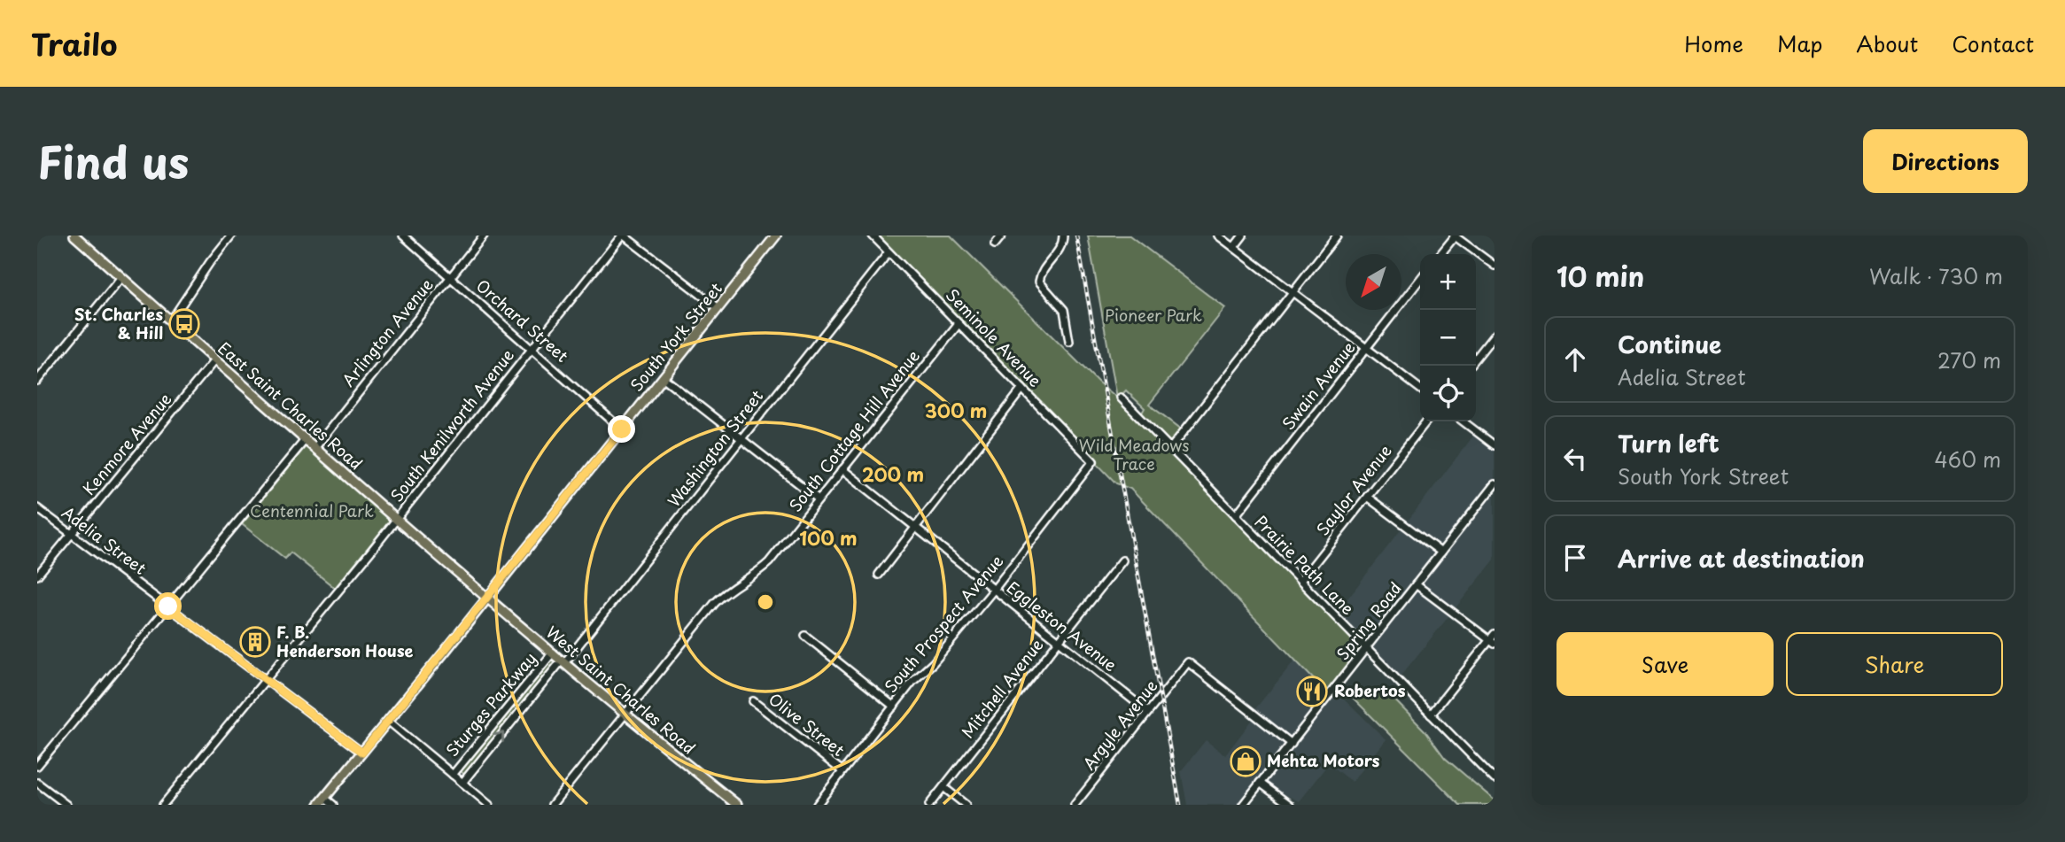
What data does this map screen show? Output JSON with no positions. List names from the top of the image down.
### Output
{
  "streets": {
    "main road": ["South York Street", "East Saint Charles Road", "West Saint Charles Road"],
    "street": [
      "Orchard Street",
      "Arlington Avenue",
      "Seminole Avenue",
      "Swain Avenue",
      "South Kenilworth Avenue",
      "South Cottage Hill Avenue",
      "Kenmore Avenue",
      "Washington Street",
      "Saylor Avenue",
      "Adelia Street",
      "Prairie Path Lane",
      "Spring Road",
      "South Prospect Avenue",
      "Eggleston Avenue",
      "Mitchell Avenue",
      "Sturges Parkway",
      "Olive Street",
      "Argyle Avenue"
    ]
  },
  "crossings": [
    ["Orchard Street", "Arlington Avenue"],
    ["Orchard Street", "South York Street"],
    ["Orchard Street", "South Kenilworth Avenue"],
    ["Arlington Avenue", "East Saint Charles Road"],
    ["South York Street", "East Saint Charles Road"],
    ["South York Street", "Adelia Street"],
    ["South York Street", "West Saint Charles Road"],
    ["Seminole Avenue", "South Cottage Hill Avenue"],
    ["Seminole Avenue", "Washington Street"],
    ["Seminole Avenue", "South Prospect Avenue"],
    ["Swain Avenue", "Prairie Path Lane"],
    ["East Saint Charles Road", "South Kenilworth Avenue"],
    ["East Saint Charles Road", "Kenmore Avenue"],
    ["East Saint Charles Road", "West Saint Charles Road"],
    ["South Kenilworth Avenue", "Adelia Street"],
    ["South Cottage Hill Avenue", "Eggleston Avenue"],
    ["South Cottage Hill Avenue", "West Saint Charles Road"],
    ["Kenmore Avenue", "Adelia Street"],
    ["Washington Street", "West Saint Charles Road"],
    ["Washington Street", "Sturges Parkway"],
    ["Saylor Avenue", "Prairie Path Lane"],
    ["Prairie Path Lane", "Spring Road"],
    ["Spring Road", "Argyle Avenue"],
    ["South Prospect Avenue", "Eggleston Avenue"],
    ["South Prospect Avenue", "Olive Street"],
    ["Eggleston Avenue", "Mitchell Avenue"],
    ["Eggleston Avenue", "Argyle Avenue"],
    ["West Saint Charles Road", "Sturges Parkway"]
  ],
  "parks": ["Pioneer Park", "Wild Meadows Trace", "Centennial Park"],
  "places": {
    "bus stop": ["St. Charles & Hill"],
    "building": ["F. B. Henderson House"],
    "restaurant": ["Robertos"],
    "shop": ["Mehta Motors"]
  },
  "north": "bottom left",
  "page": {
    "header": "Trailo",
    "nav": [
      "Home",
      "Map",
      "About",
      "Contact"
    ],
    "title": "Find us",
    "buttons": [
      "Directions",
      ["Save", "Share"]
    ],
    "heading": ["10 min", "Walk · 730 m"],
    "map_buttons": ["+", "−"],
    "list": [
      ["Continue", "Adelia Street", "270 m"],
      ["Turn left", "South York Street", "460 m"],
      "Arrive at destination"
    ]
  },
  "rings": ["300 m", "200 m", "100 m"]
}
